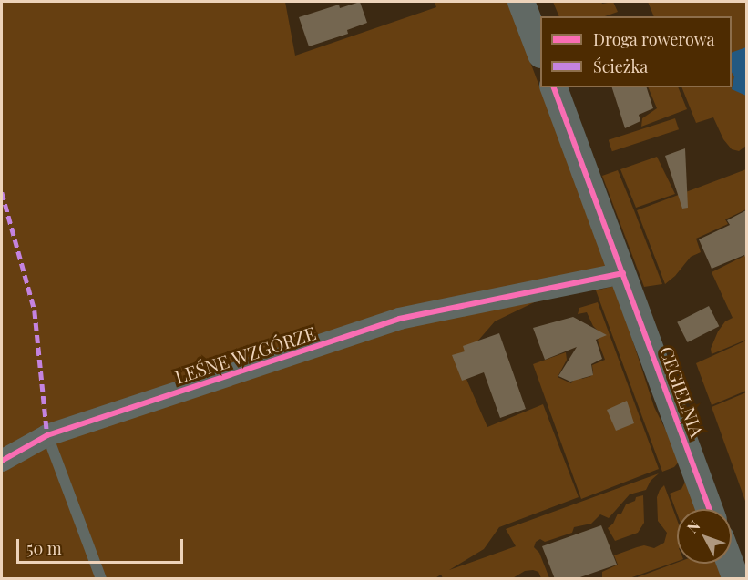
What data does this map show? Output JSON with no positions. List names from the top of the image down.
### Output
{
  "streets": {
    "street": ["LEŚNE WZGÓRZE", "CEGIELNIA"]
  },
  "crossings": [
    ["LEŚNE WZGÓRZE", "CEGIELNIA"]
  ],
  "legend": ["Droga rowerowa", "Ścieżka"],
  "scale_bar": "50 m",
  "north": "top left"
}
